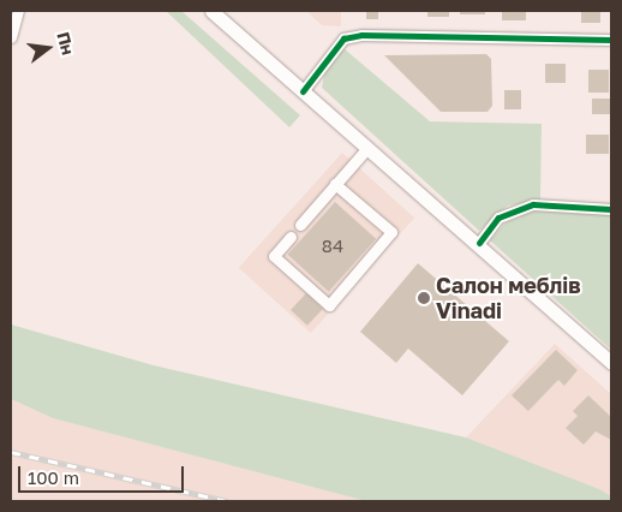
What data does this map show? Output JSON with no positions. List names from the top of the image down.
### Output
{
  "places": ["Салон меблів Vinadi"],
  "house_numbers": ["84"],
  "scale_bar": "100 m",
  "north": "right"
}
